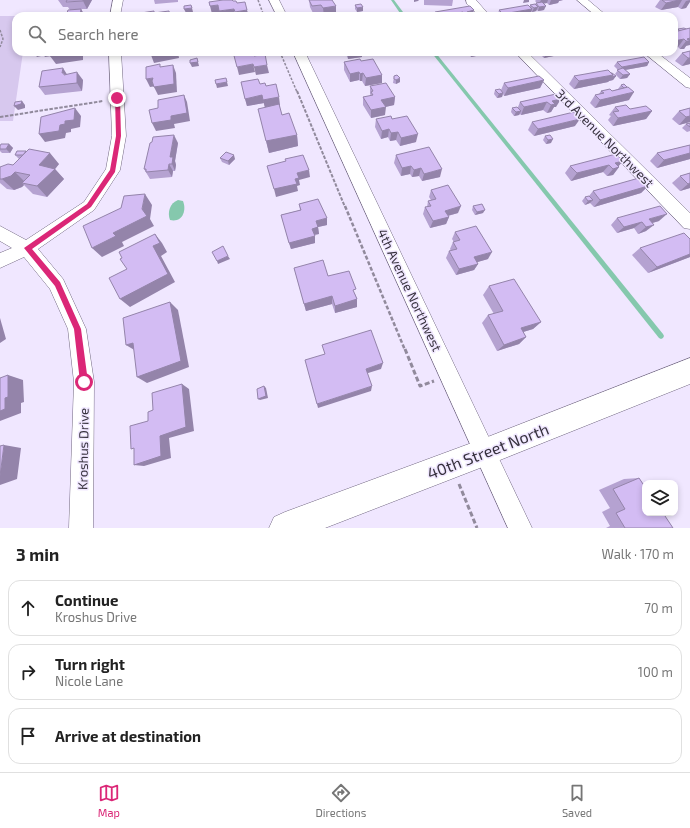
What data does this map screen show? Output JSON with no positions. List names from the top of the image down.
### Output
{
  "streets": {
    "street": [
      "3rd Avenue Northwest",
      "4th Avenue Northwest",
      "Kroshus Drive",
      "40th Street North"
    ]
  },
  "crossings": [
    ["4th Avenue Northwest", "40th Street North"]
  ],
  "page": {
    "search": "Search here",
    "heading": ["3 min", "Walk · 170 m"],
    "list": [
      ["Continue", "Kroshus Drive", "70 m"],
      ["Turn right", "Nicole Lane", "100 m"],
      "Arrive at destination"
    ],
    "nav": ["Map", "Directions", "Saved"]
  }
}
